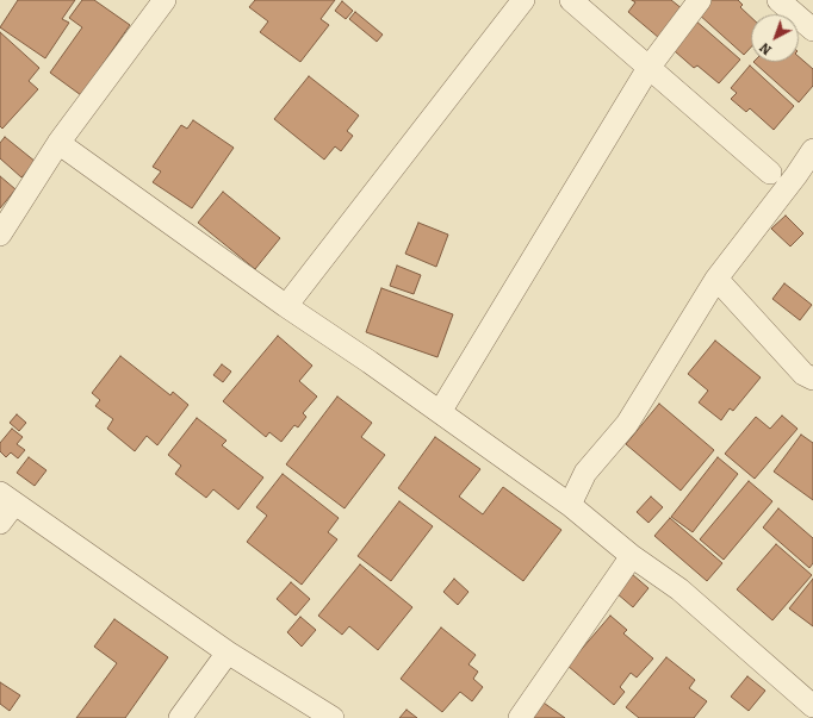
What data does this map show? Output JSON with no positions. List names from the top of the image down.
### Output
{
  "north": "bottom left"
}
